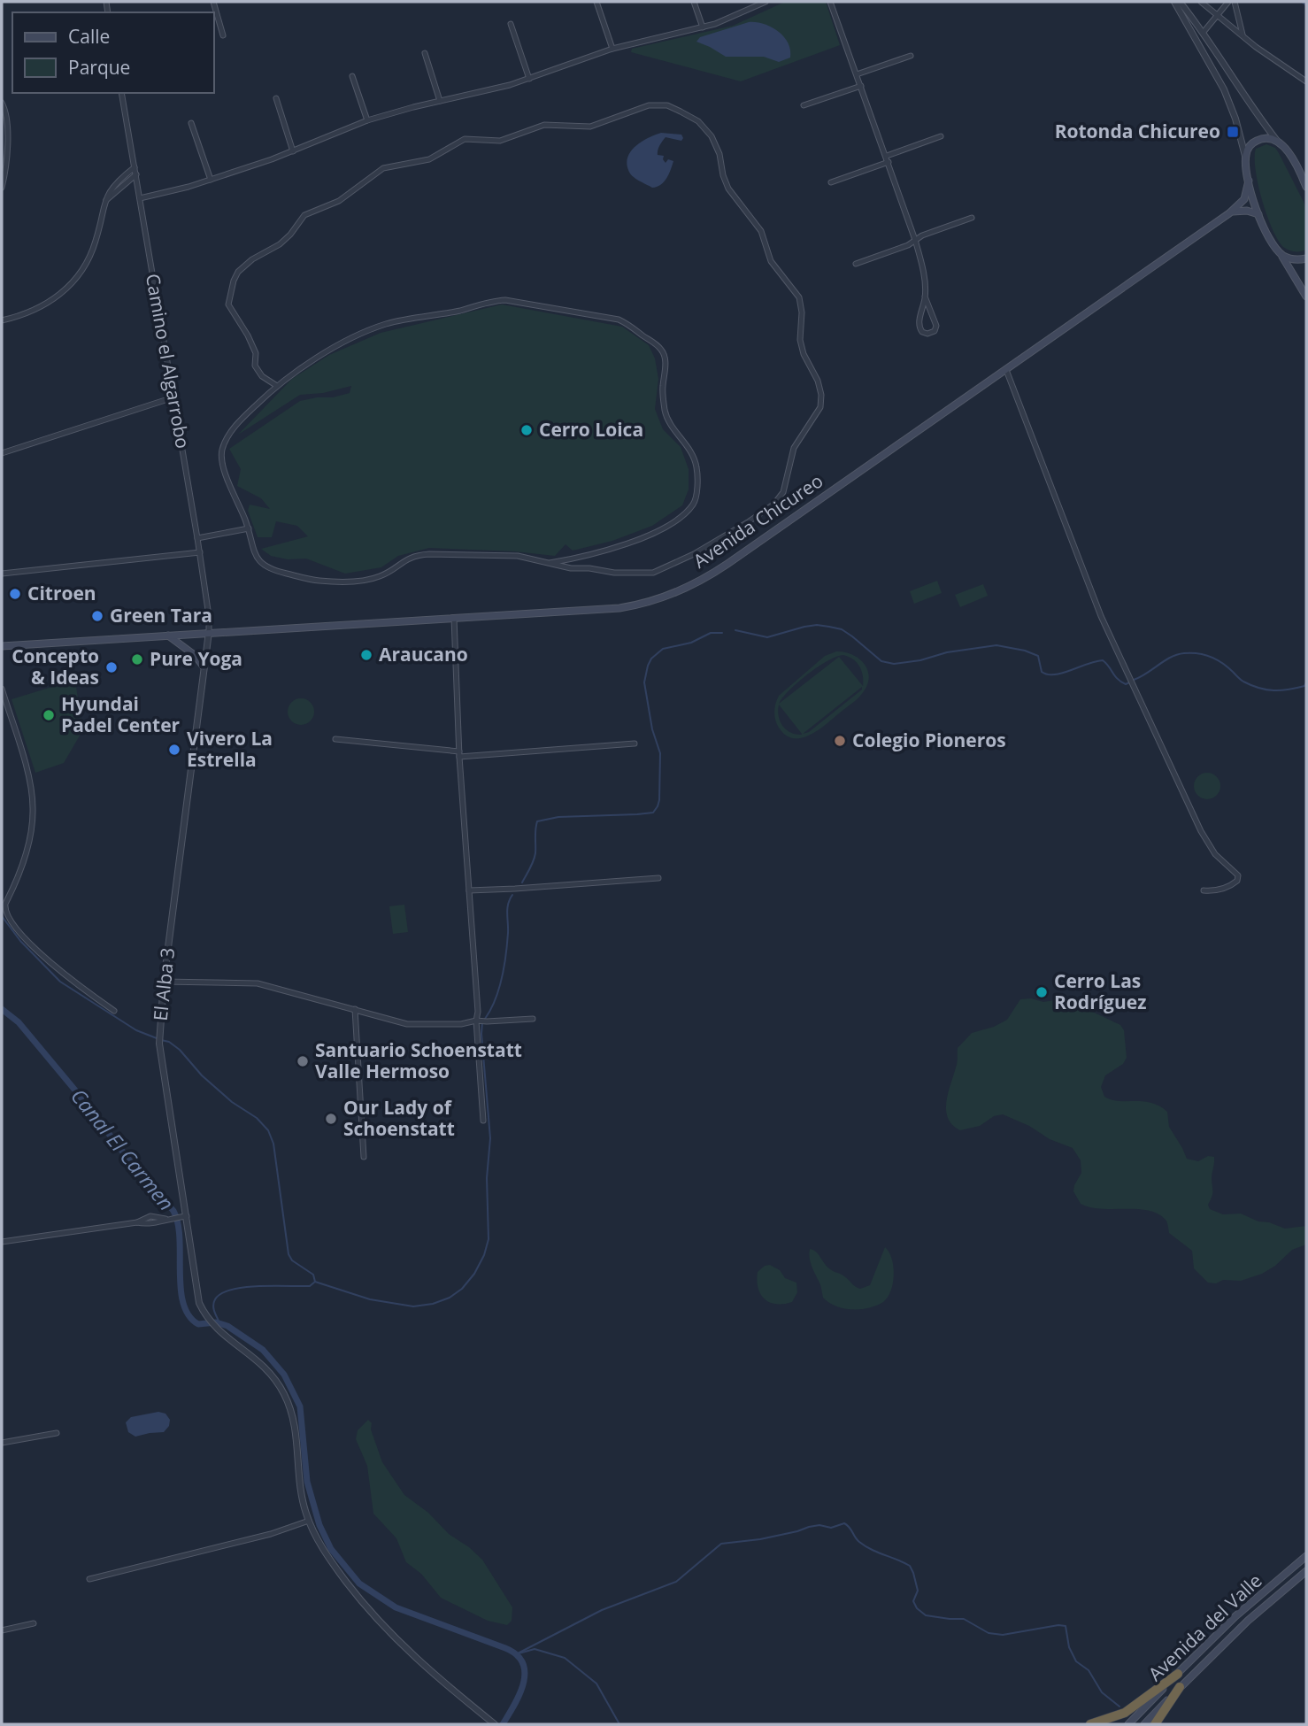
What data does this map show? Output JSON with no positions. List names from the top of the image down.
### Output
{
  "streets": {
    "main road": ["Avenida Chicureo", "Avenida del Valle"],
    "street": ["Camino el Algarrobo", "El Alba 3"]
  },
  "crossings": [
    ["Camino el Algarrobo", "Avenida Chicureo"],
    ["Camino el Algarrobo", "El Alba 3"],
    ["Avenida Chicureo", "El Alba 3"]
  ],
  "water": ["Canal El Carmen"],
  "places": {
    "transit": ["Rotonda Chicureo"],
    "other": [
      "Cerro Loica",
      "Citroen",
      "Green Tara",
      "Araucano",
      "Pure Yoga",
      "Concepto & Ideas",
      "Hyundai Padel Center",
      "Colegio Pioneros",
      "Vivero La Estrella",
      "Cerro Las Rodríguez",
      "Santuario Schoenstatt Valle Hermoso",
      "Our Lady of Schoenstatt"
    ]
  },
  "legend": ["Calle", "Parque"]
}
